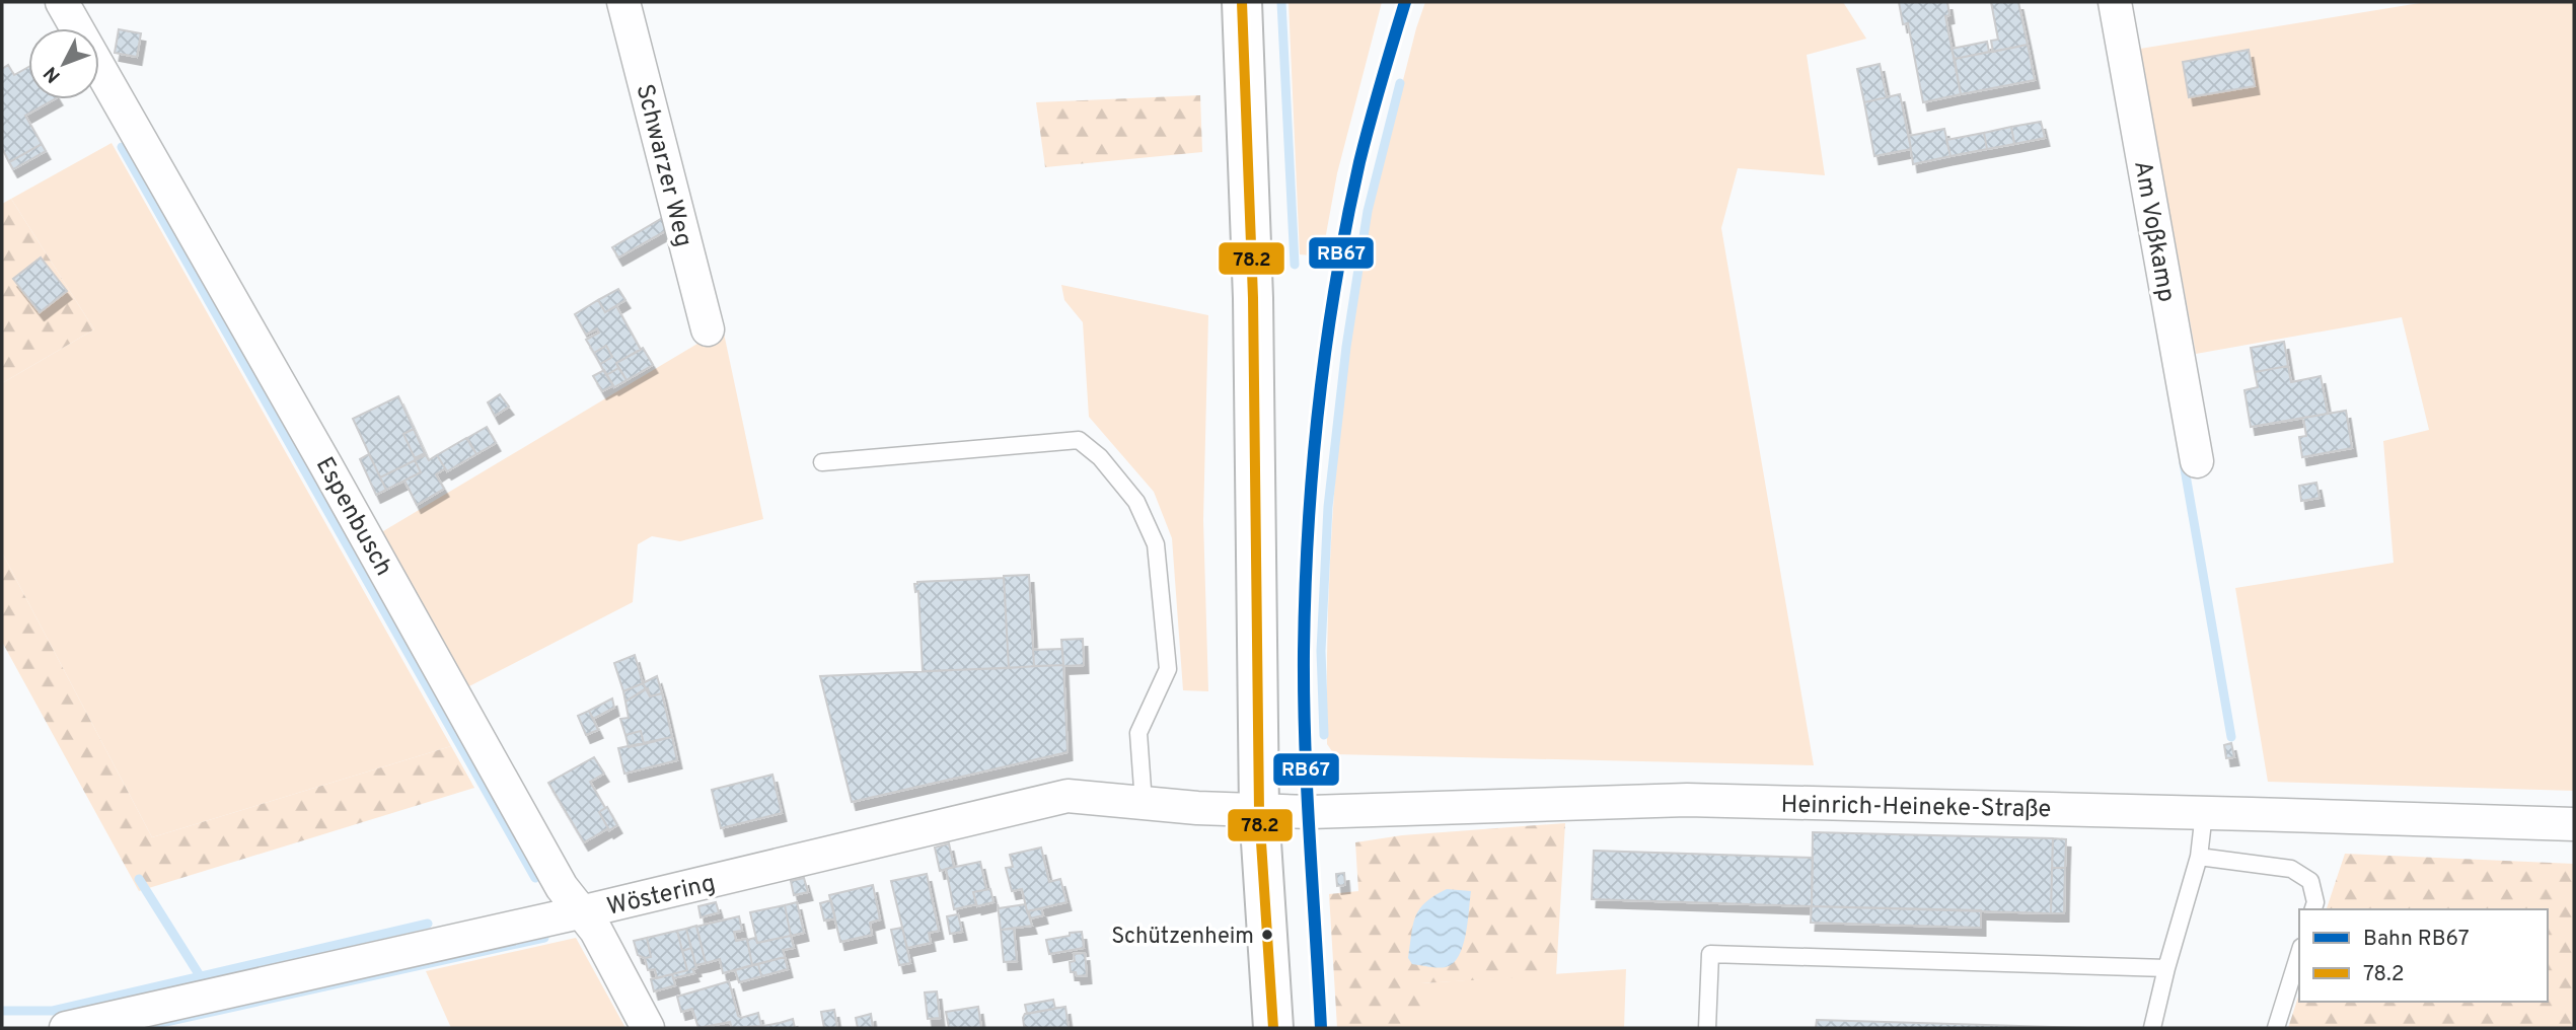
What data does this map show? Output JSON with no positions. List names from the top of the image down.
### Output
{
  "streets": {
    "street": [
      "Schwarzer Weg",
      "Am Voßkamp",
      "Espenbusch",
      "Heinrich-Heineke-Straße",
      "Wöstering"
    ]
  },
  "crossings": [
    ["Espenbusch", "Wöstering"],
    ["Heinrich-Heineke-Straße", "Wöstering"]
  ],
  "places": ["Schützenheim"],
  "lines": ["rail line RB67", "transit line 78.2"],
  "legend": ["Bahn RB67", "78.2"],
  "north": "bottom left"
}
